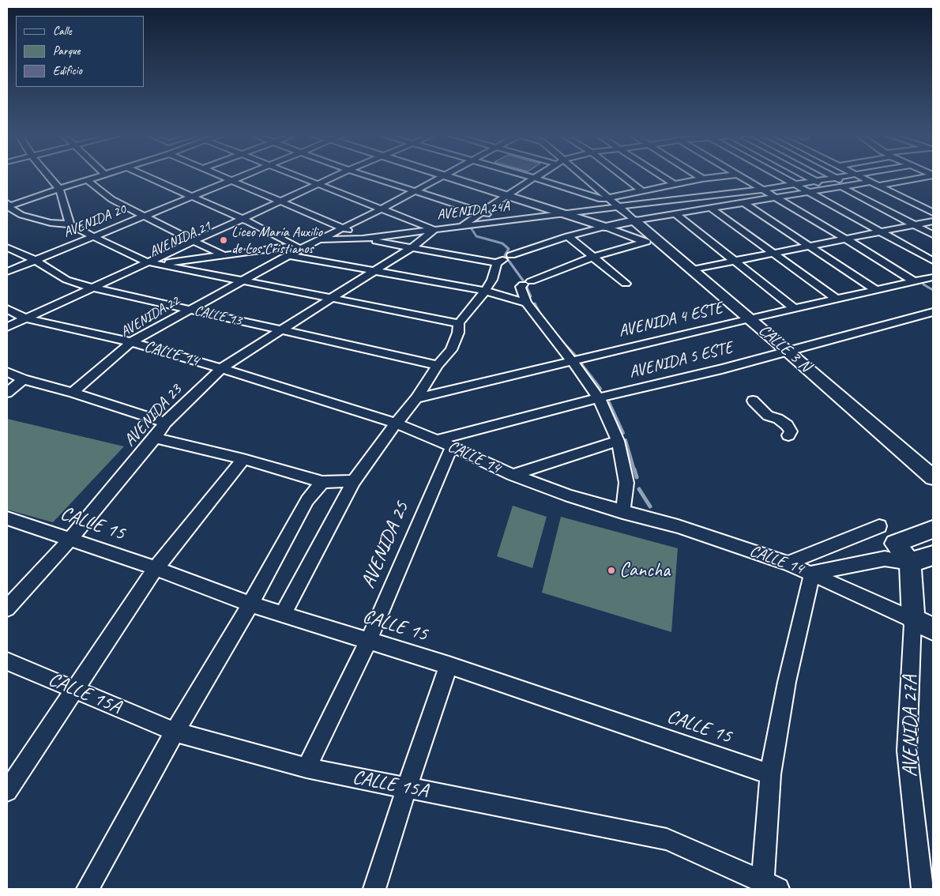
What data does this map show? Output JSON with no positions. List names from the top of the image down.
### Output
{
  "streets": {
    "street": [
      "AVENIDA 24A",
      "AVENIDA 20",
      "AVENIDA 21",
      "CALLE 13",
      "AVENIDA 22",
      "AVENIDA 4 ESTE",
      "CALLE 3 N",
      "CALLE 14",
      "AVENIDA 5 ESTE",
      "AVENIDA 23",
      "CALLE 15",
      "AVENIDA 25",
      "CALLE 15A",
      "AVENIDA 27A"
    ]
  },
  "crossings": [
    ["AVENIDA 24A", "AVENIDA 22"],
    ["AVENIDA 24A", "AVENIDA 23"],
    ["AVENIDA 20", "CALLE 13"],
    ["AVENIDA 21", "CALLE 13"],
    ["AVENIDA 21", "CALLE 14"],
    ["CALLE 13", "AVENIDA 22"],
    ["CALLE 13", "AVENIDA 23"],
    ["AVENIDA 22", "CALLE 14"],
    ["AVENIDA 4 ESTE", "CALLE 3 N"],
    ["CALLE 3 N", "AVENIDA 5 ESTE"],
    ["CALLE 14", "AVENIDA 5 ESTE"],
    ["CALLE 14", "AVENIDA 23"],
    ["CALLE 14", "AVENIDA 25"],
    ["CALLE 14", "AVENIDA 27A"],
    ["AVENIDA 23", "CALLE 15"],
    ["CALLE 15", "AVENIDA 25"],
    ["AVENIDA 25", "CALLE 15A"]
  ],
  "places": ["Liceo María Auxilio de Los Cristianos", "Cancha"],
  "legend": ["Calle", "Parque", "Edificio"]
}
